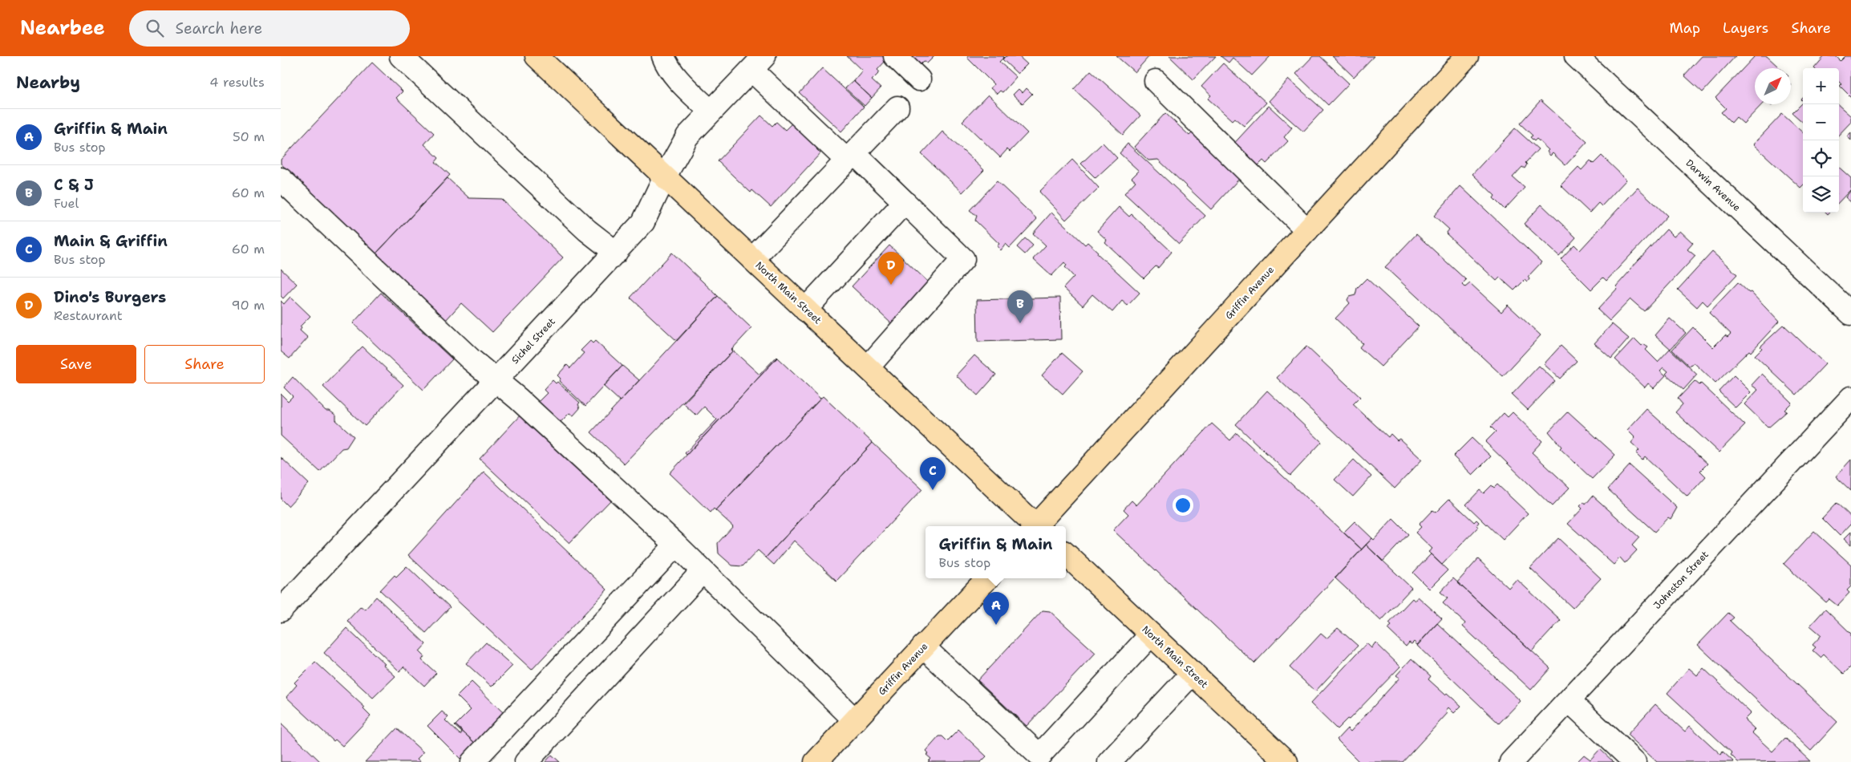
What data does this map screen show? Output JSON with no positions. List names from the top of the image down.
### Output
{
  "streets": {
    "main road": ["North Main Street", "Griffin Avenue"],
    "street": ["Darwin Avenue", "Sichel Street", "Johnston Street"]
  },
  "crossings": [
    ["North Main Street", "Sichel Street"]
  ],
  "north": "top right",
  "page": {
    "header": "Nearbee",
    "search": "Search here",
    "nav": ["Map", "Layers", "Share"],
    "heading": ["Nearby", "4 results"],
    "map_buttons": ["+", "−"],
    "list": [
      {
        "mark": "A",
        "name": "Griffin & Main",
        "note": "Bus stop",
        "value": "50 m"
      },
      {
        "mark": "B",
        "name": "C & J",
        "note": "Fuel",
        "value": "60 m"
      },
      {
        "mark": "C",
        "name": "Main & Griffin",
        "note": "Bus stop",
        "value": "60 m"
      },
      {
        "mark": "D",
        "name": "Dino's Burgers",
        "note": "Restaurant",
        "value": "90 m"
      }
    ],
    "pins": [
      "D",
      "B",
      "C",
      "A"
    ],
    "buttons": ["Save", "Share"],
    "popup": ["Griffin & Main", "Bus stop"]
  }
}
